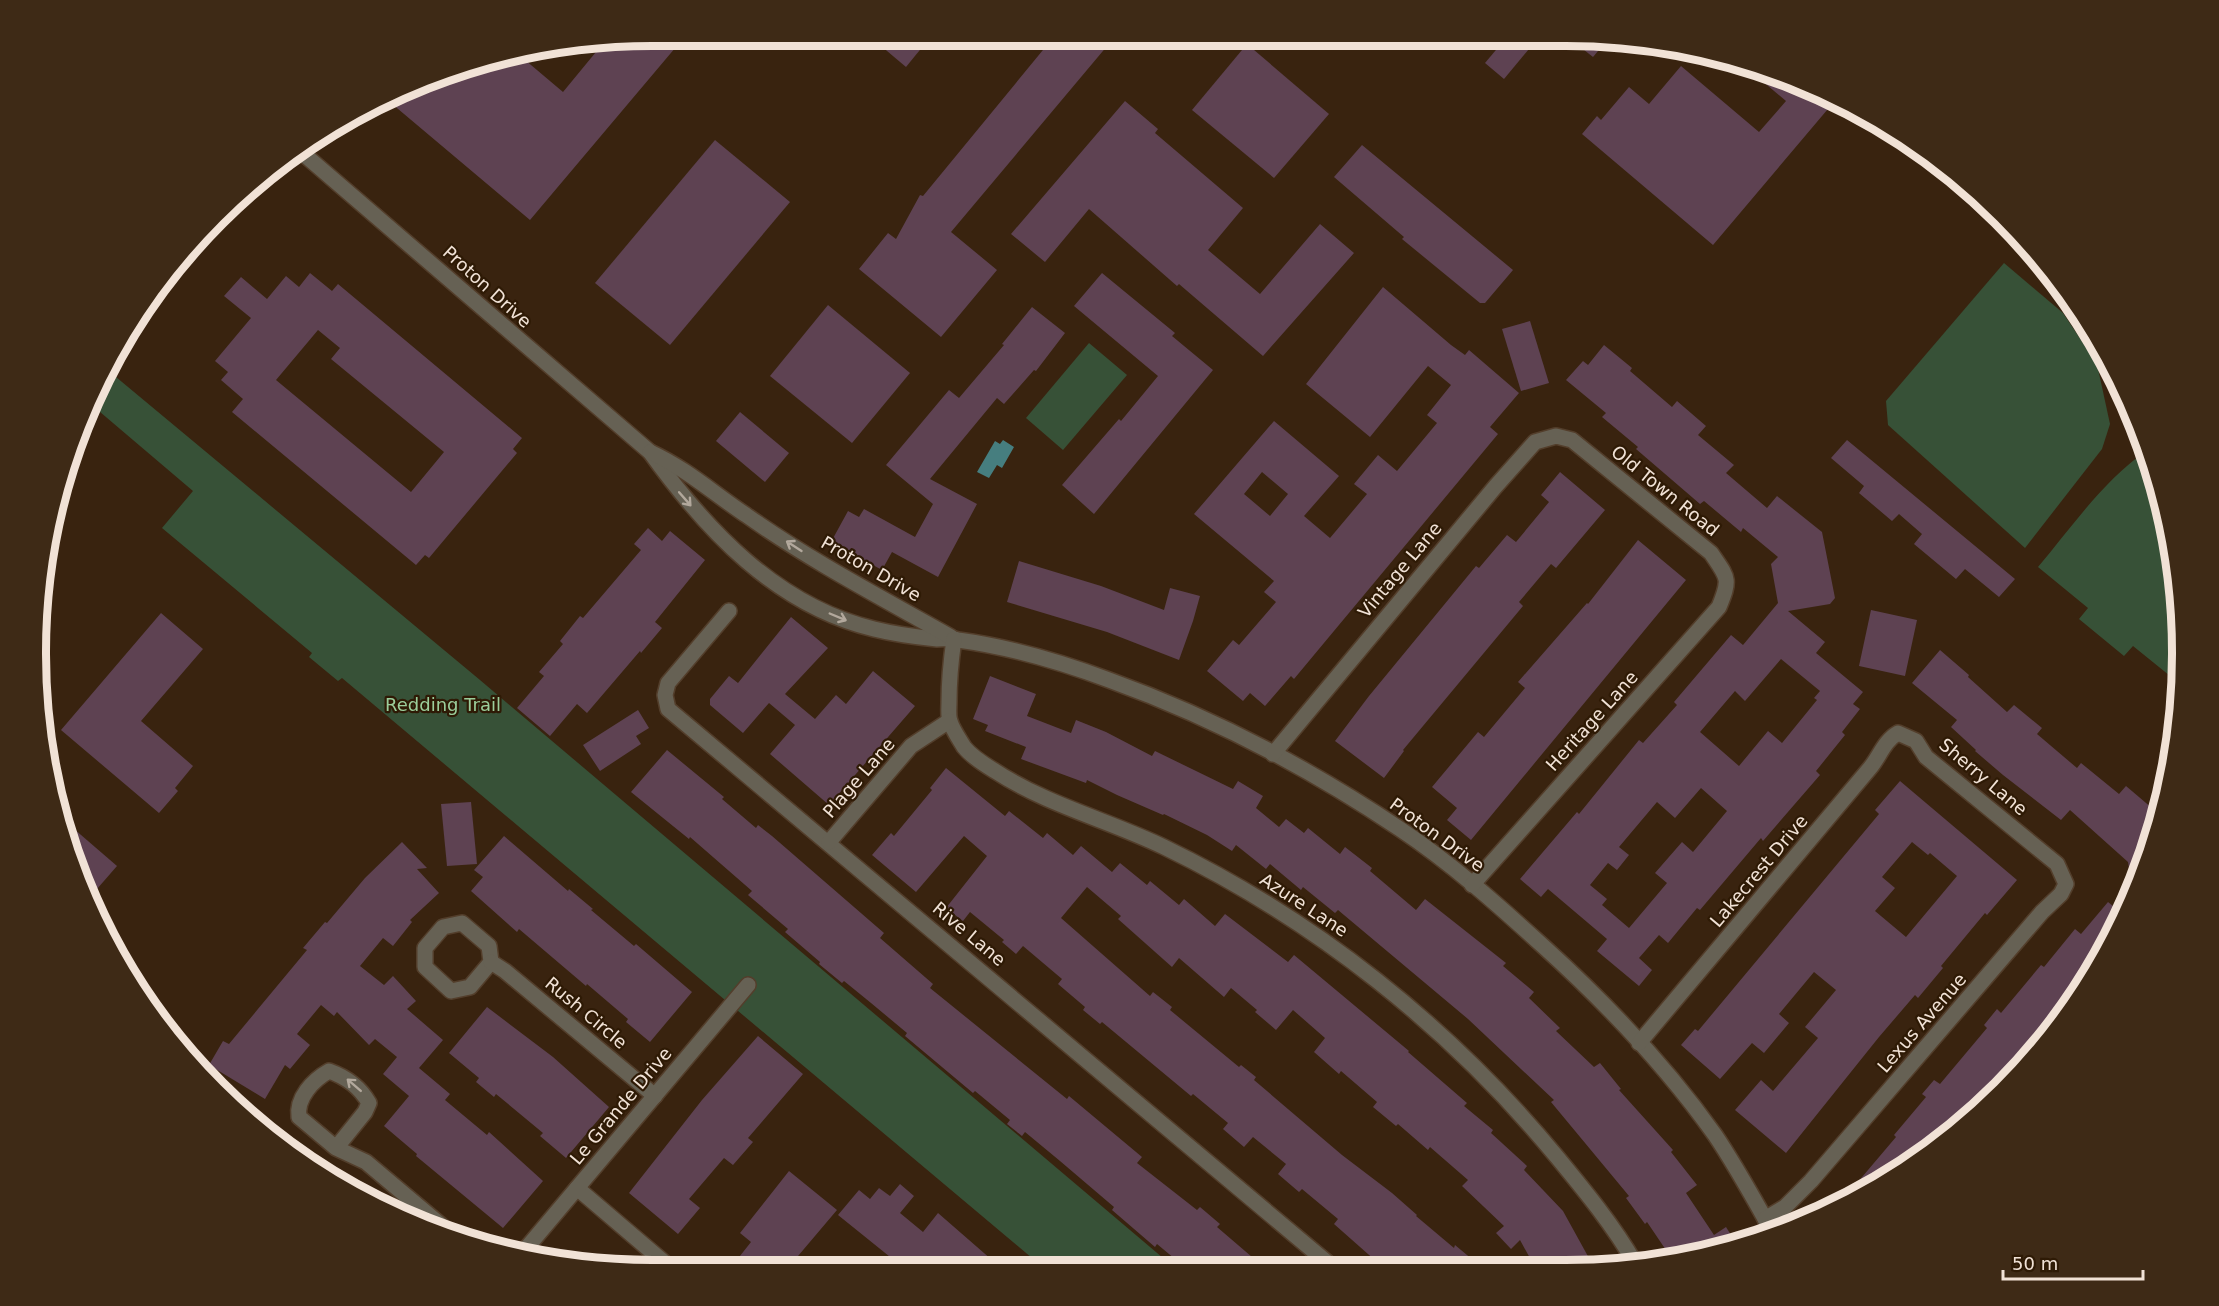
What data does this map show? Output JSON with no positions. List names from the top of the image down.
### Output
{
  "streets": {
    "street": [
      "Proton Drive",
      "Old Town Road",
      "Vintage Lane",
      "Heritage Lane",
      "Sherry Lane",
      "Plage Lane",
      "Lakecrest Drive",
      "Azure Lane",
      "Rive Lane",
      "Rush Circle",
      "Lexus Avenue",
      "Le Grande Drive"
    ]
  },
  "crossings": [
    ["Proton Drive", "Vintage Lane"],
    ["Proton Drive", "Heritage Lane"],
    ["Proton Drive", "Lakecrest Drive"],
    ["Proton Drive", "Azure Lane"],
    ["Proton Drive", "Lexus Avenue"],
    ["Old Town Road", "Vintage Lane"],
    ["Old Town Road", "Heritage Lane"],
    ["Sherry Lane", "Lakecrest Drive"],
    ["Sherry Lane", "Lexus Avenue"],
    ["Plage Lane", "Azure Lane"],
    ["Plage Lane", "Rive Lane"],
    ["Rush Circle", "Le Grande Drive"]
  ],
  "parks": ["Redding Trail"],
  "scale_bar": "50 m"
}
